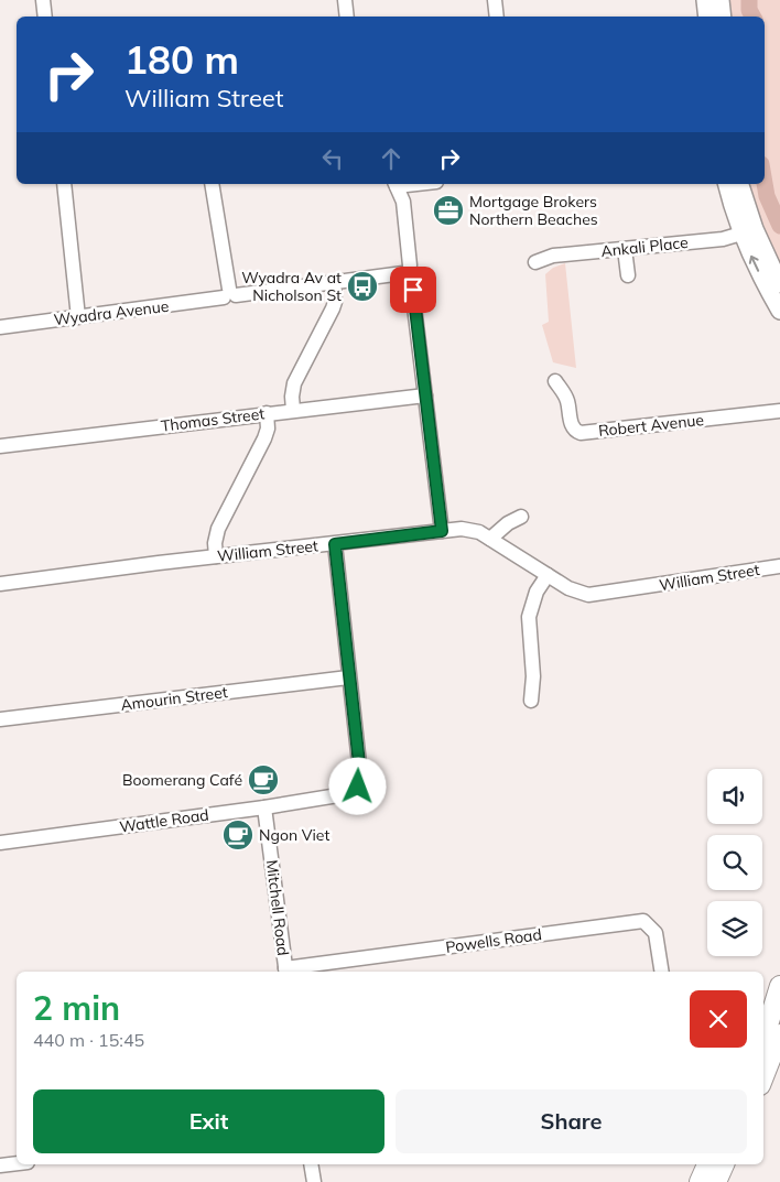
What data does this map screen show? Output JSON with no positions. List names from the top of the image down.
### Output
{
  "streets": {
    "street": [
      "Ankali Place",
      "Wyadra Avenue",
      "Thomas Street",
      "Robert Avenue",
      "William Street",
      "Amourin Street",
      "Wattle Road",
      "Mitchell Road",
      "Powells Road"
    ]
  },
  "crossings": [
    ["Amourin Street", "Wattle Road"],
    ["Wattle Road", "Mitchell Road"],
    ["Mitchell Road", "Powells Road"]
  ],
  "places": {
    "office": ["Mortgage Brokers Northern Beaches"],
    "bus stop": ["Wyadra Av at Nicholson St"],
    "cafe": ["Boomerang Café", "Ngon Viet"]
  },
  "page": {
    "turn": ["180 m", "William Street"],
    "heading": ["2 min", "440 m · 15:45"],
    "buttons": ["Exit", "Share"]
  }
}
